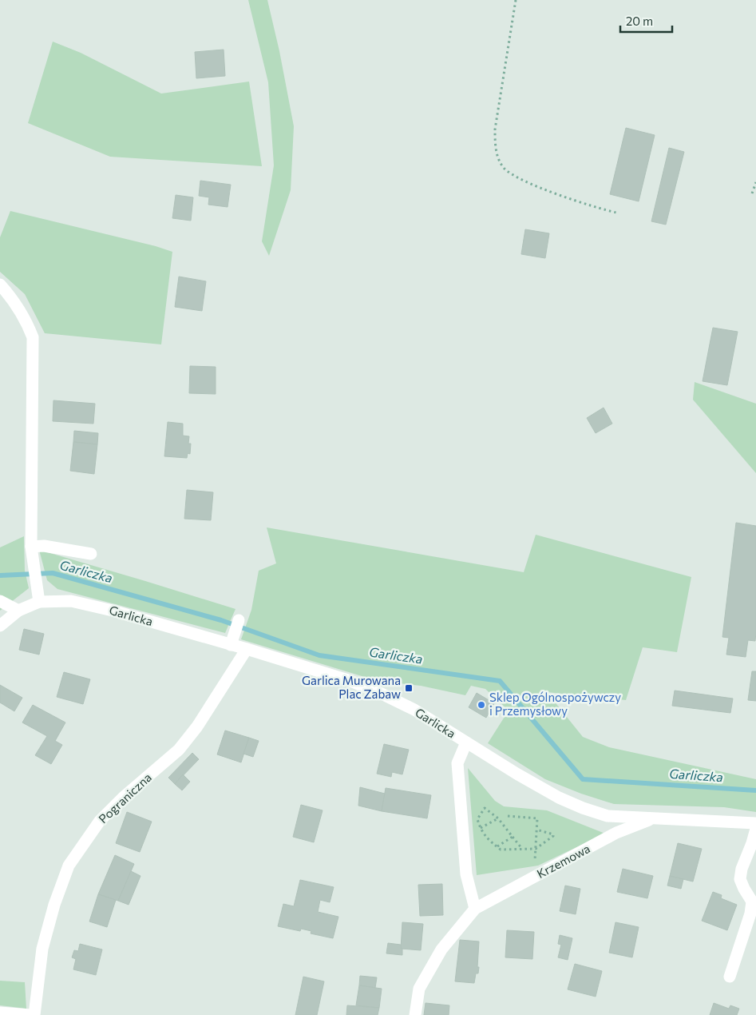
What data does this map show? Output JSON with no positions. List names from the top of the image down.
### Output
{
  "streets": {
    "street": ["Garlicka", "Pograniczna", "Krzemowa"]
  },
  "crossings": [
    ["Garlicka", "Pograniczna"],
    ["Garlicka", "Krzemowa"]
  ],
  "water": ["Garliczka"],
  "places": {
    "transit": ["Garlica Murowana Plac Zabaw"],
    "other": ["Sklep Ogólnospożywczy i Przemysłowy"]
  },
  "scale_bar": "20 m"
}
